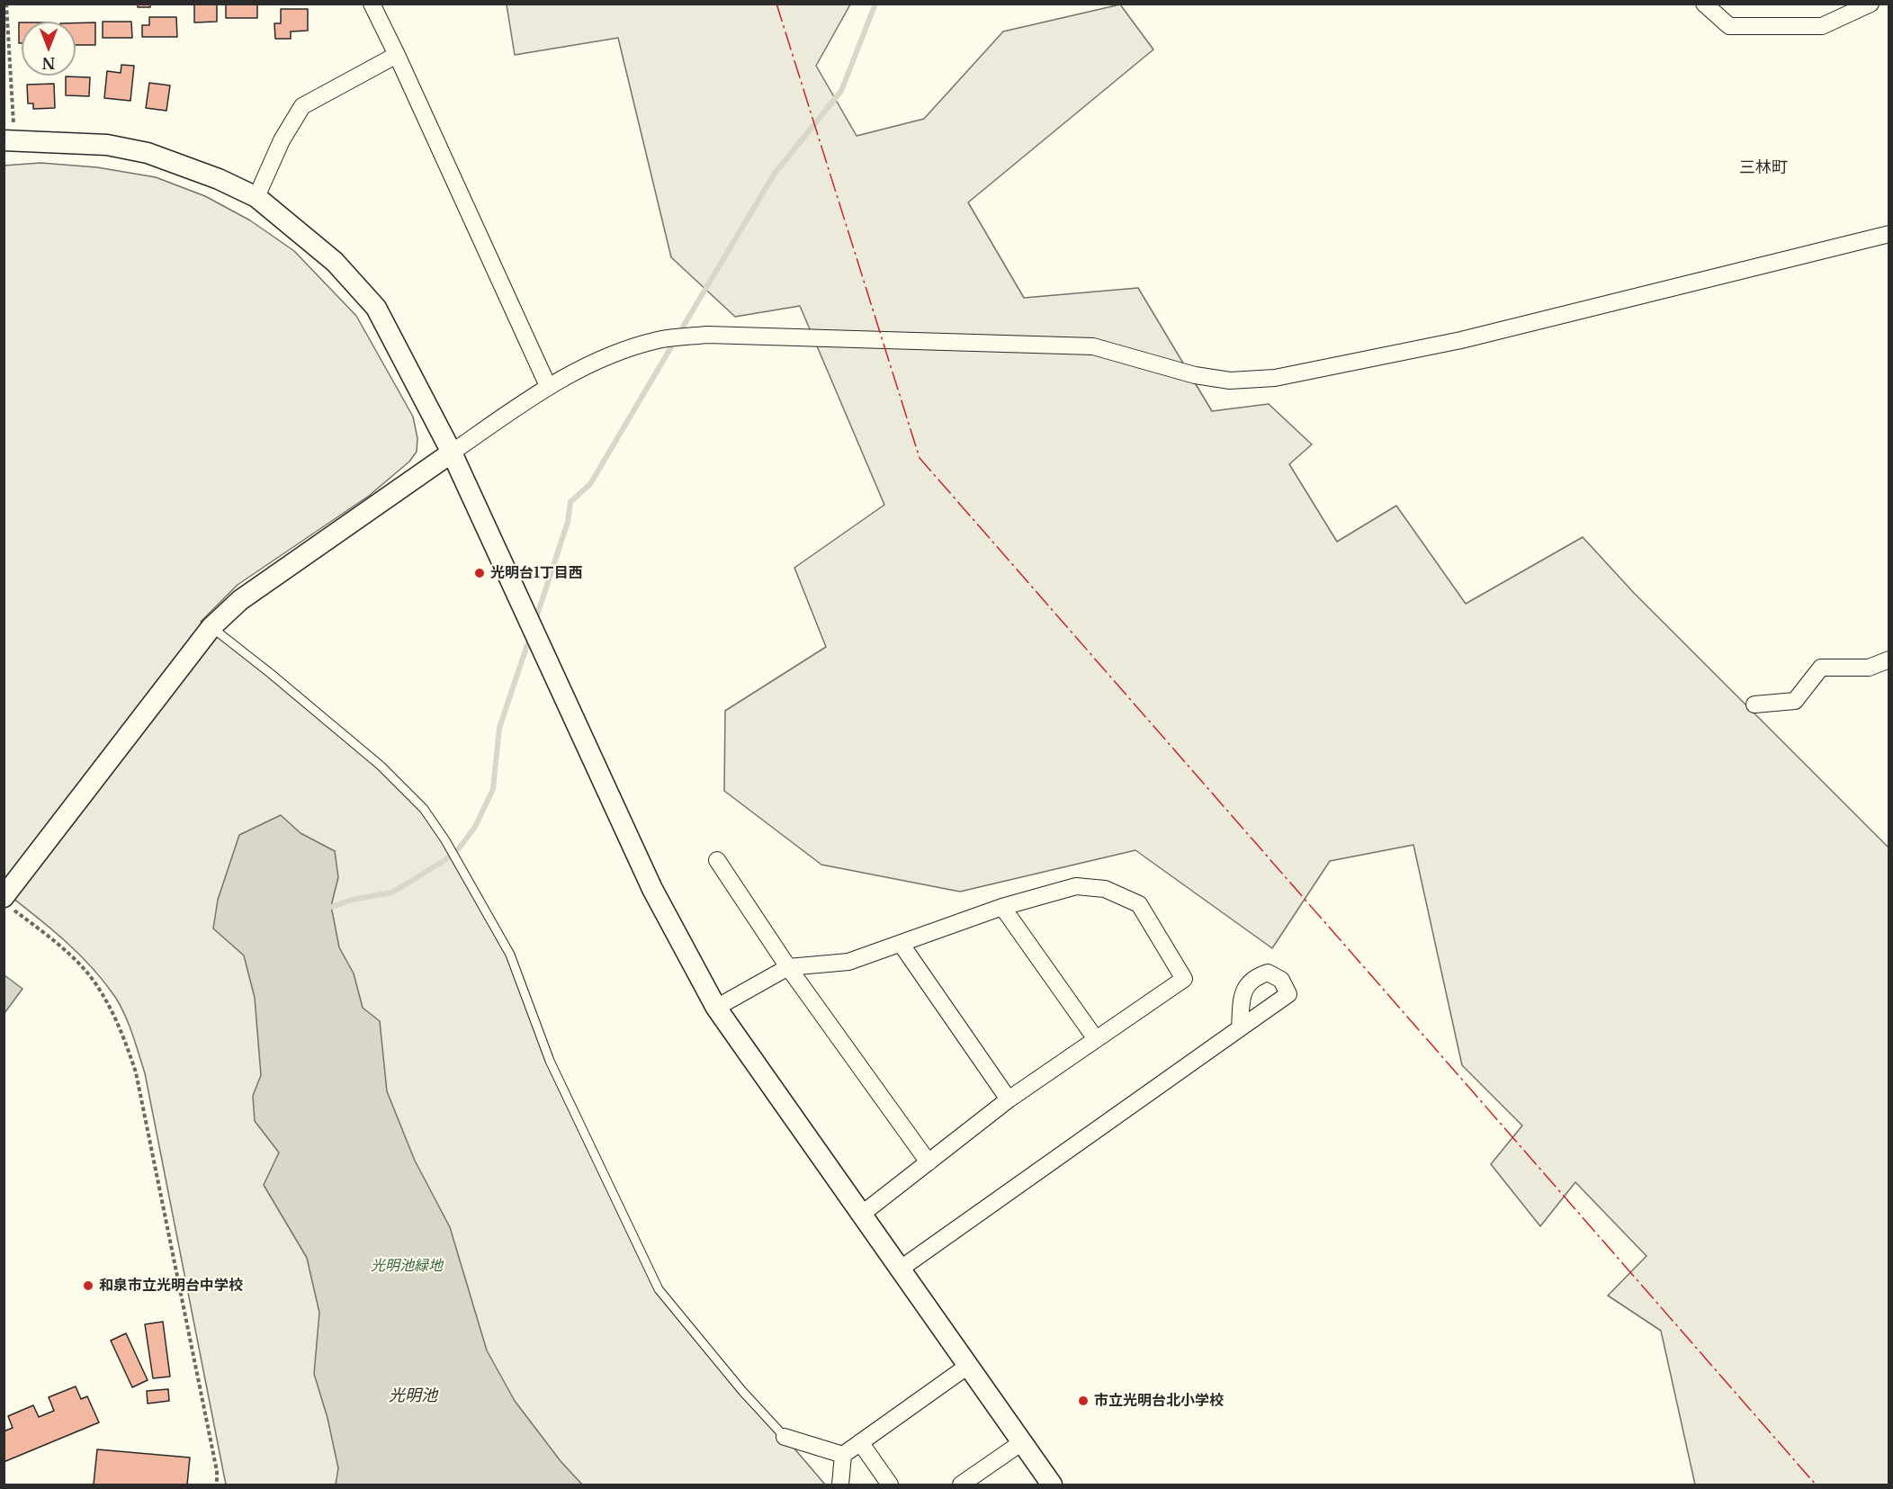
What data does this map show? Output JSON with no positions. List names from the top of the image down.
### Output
{
  "districts": ["三林町"],
  "water": ["光明池"],
  "parks": ["光明池緑地"],
  "places": ["光明台1丁目西", "和泉市立光明台中学校", "市立光明台北小学校"],
  "north": "bottom"
}
